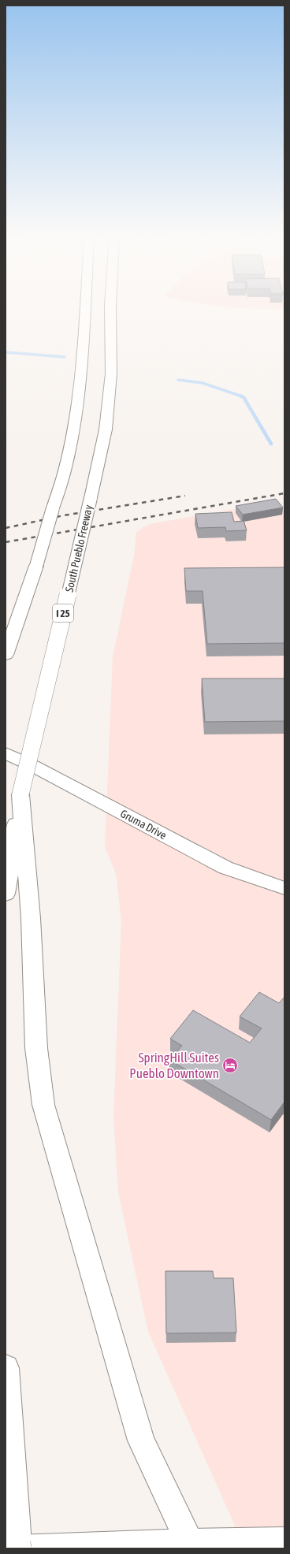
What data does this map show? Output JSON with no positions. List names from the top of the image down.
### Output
{
  "streets": {
    "highway": ["South Pueblo Freeway", "I 25"],
    "street": ["Gruma Drive"]
  },
  "places": {
    "hotel": ["SpringHill Suites Pueblo Downtown"]
  }
}
